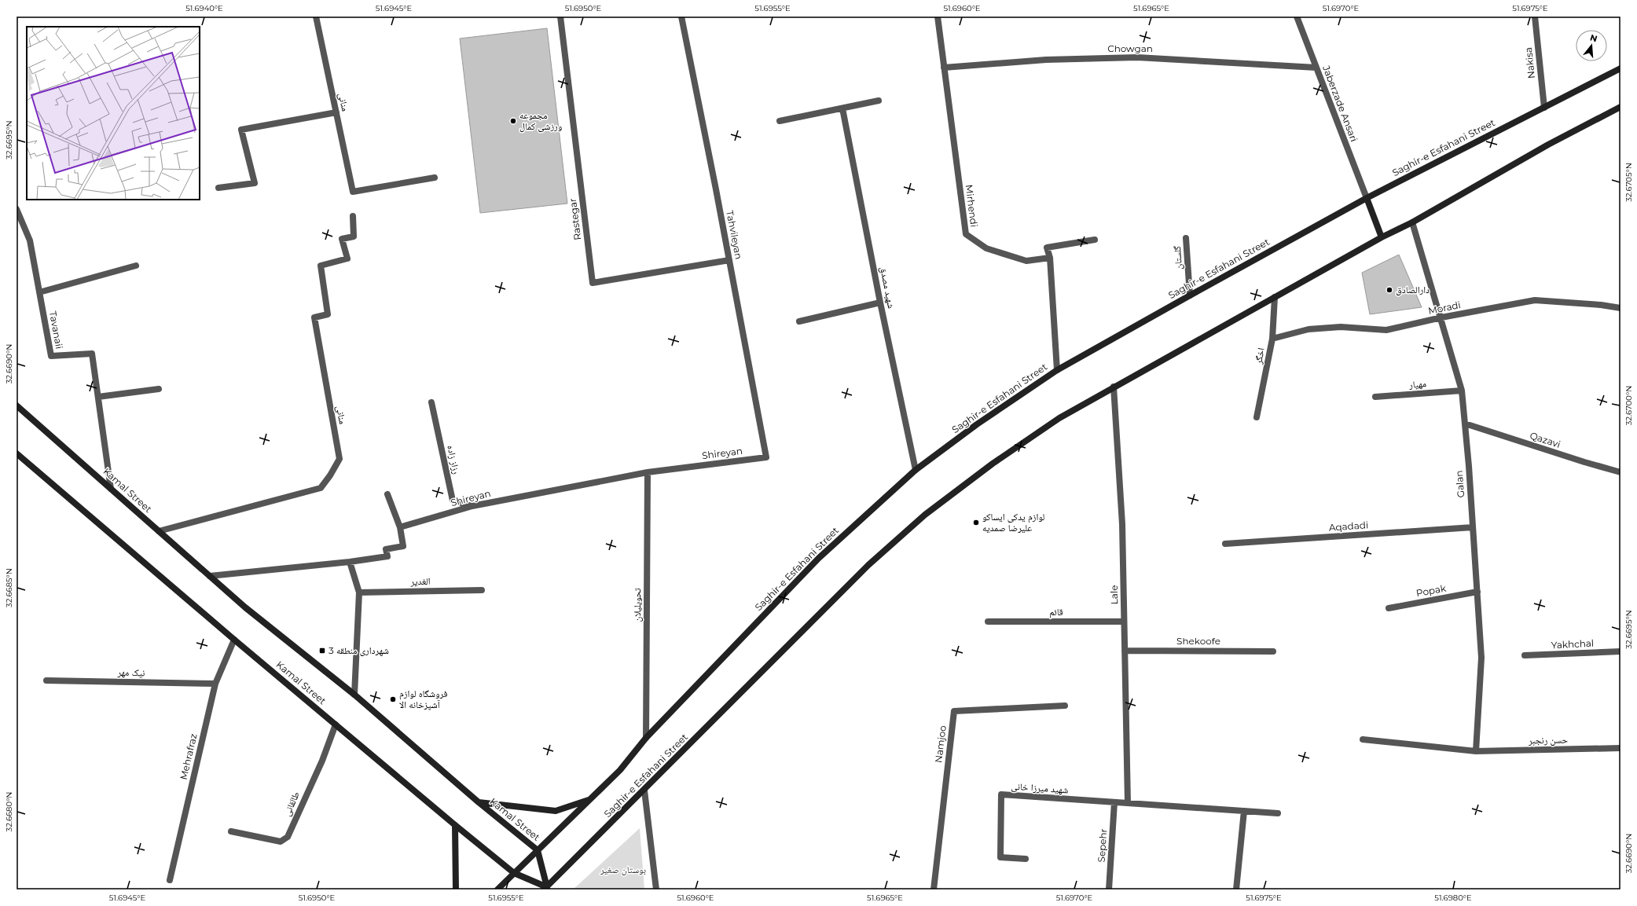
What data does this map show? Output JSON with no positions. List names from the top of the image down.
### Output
{
  "streets": {
    "main road": ["Saghir-e Esfahani Street", "Kamal Street"],
    "street": [
      "Chowgan",
      "Nakisa",
      "منانی",
      "Jaberzade Ansari",
      "Mirhendi",
      "Rastegar",
      "Tahvileyan",
      "گلستان",
      "شهید مصدق",
      "Moradi",
      "Tavanaii",
      "اخگر",
      "مهیار",
      "Qazavi",
      "Shireyan",
      "رزاز زاده",
      "Galan",
      "Aqadadi",
      "الغدیر",
      "Popak",
      "Lale",
      "تحویلیلان",
      "قائم",
      "Shekoofe",
      "Yakhchal",
      "نیک مهر",
      "حسن رنجبر",
      "Namjoo",
      "Mehrafraz",
      "شهید میرزا خانی",
      "طالقانی",
      "Sepehr"
    ]
  },
  "crossings": [
    ["Chowgan", "Jaberzade Ansari"],
    ["Chowgan", "Mirhendi"],
    ["Nakisa", "Saghir-e Esfahani Street"],
    ["منانی", "Kamal Street"],
    ["Jaberzade Ansari", "Saghir-e Esfahani Street"],
    ["Saghir-e Esfahani Street", "گلستان"],
    ["Saghir-e Esfahani Street", "شهید مصدق"],
    ["Saghir-e Esfahani Street", "اخگر"],
    ["Saghir-e Esfahani Street", "Galan"],
    ["Saghir-e Esfahani Street", "Kamal Street"],
    ["Saghir-e Esfahani Street", "Lale"],
    ["Saghir-e Esfahani Street", "تحویلیلان"],
    ["Rastegar", "Tahvileyan"],
    ["Tahvileyan", "Shireyan"],
    ["Moradi", "اخگر"],
    ["Moradi", "Galan"],
    ["Tavanaii", "Kamal Street"],
    ["مهیار", "Galan"],
    ["Qazavi", "Galan"],
    ["Shireyan", "رزاز زاده"],
    ["Shireyan", "تحویلیلان"],
    ["Galan", "Aqadadi"],
    ["Galan", "Popak"],
    ["Galan", "حسن رنجبر"],
    ["Kamal Street", "Mehrafraz"],
    ["Kamal Street", "طالقانی"],
    ["Lale", "قائم"],
    ["Lale", "Shekoofe"],
    ["Lale", "شهید میرزا خانی"],
    ["نیک مهر", "Mehrafraz"],
    ["شهید میرزا خانی", "Sepehr"]
  ],
  "parks": ["بوستان صغیر"],
  "places": {
    "other": [
      "مجموعه ورزشی کمال",
      "دارالصادق",
      "لوازم یدکی ایساکو علیرضا صمدیه",
      "فروشگاه لوازم آشپزخانه الا"
    ],
    "transit": ["شهرداری منطقه 3"]
  },
  "north": "top",
  "coordinates": [
    "51.6940°E",
    "51.6945°E",
    "51.6950°E",
    "51.6955°E",
    "51.6960°E",
    "51.6965°E",
    "51.6970°E",
    "51.6975°E",
    "32.6695°N",
    "32.6705°N",
    "32.6690°N",
    "32.6700°N",
    "32.6685°N",
    "32.6680°N",
    "51.6980°E"
  ]
}
